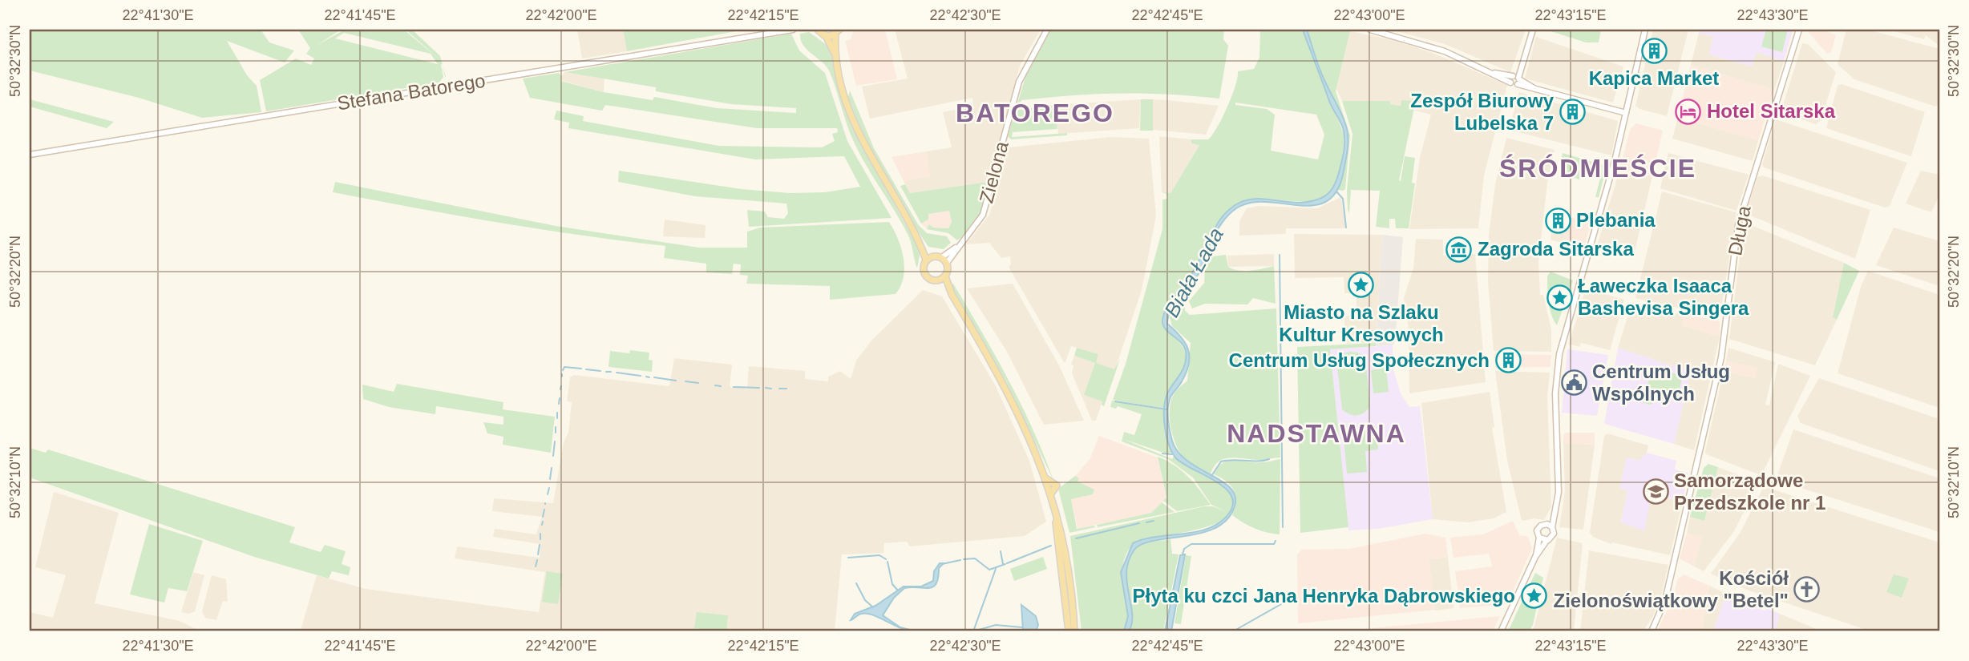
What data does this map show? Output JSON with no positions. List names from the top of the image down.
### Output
{
  "streets": {
    "street": ["Stefana Batorego", "Zielona", "Długa"]
  },
  "districts": ["BATOREGO", "ŚRÓDMIEŚCIE", "NADSTAWNA"],
  "water": ["Biała Łada"],
  "places": {
    "building": [
      "Kapica Market",
      "Zespół Biurowy Lubelska 7",
      "Plebania",
      "Centrum Usług Społecznych"
    ],
    "hotel": ["Hotel Sitarska"],
    "museum": ["Zagroda Sitarska"],
    "place": ["Miasto na Szlaku Kultur Kresowych", "Ławeczka Isaaca Bashevisa Singera", "Płyta ku czci Jana Henryka Dąbrowskiego"],
    "public building": ["Centrum Usług Wspólnych"],
    "school or university": ["Samorządowe Przedszkole nr 1"],
    "church": ["Kościół Zielonoświątkowy \"Betel\""]
  },
  "coordinates": [
    "22°41'30\"E",
    "22°41'45\"E",
    "22°42'00\"E",
    "22°42'15\"E",
    "22°42'30\"E",
    "22°42'45\"E",
    "22°43'00\"E",
    "22°43'15\"E",
    "22°43'30\"E",
    "50°32'30\"N",
    "50°32'20\"N",
    "50°32'10\"N"
  ]
}
